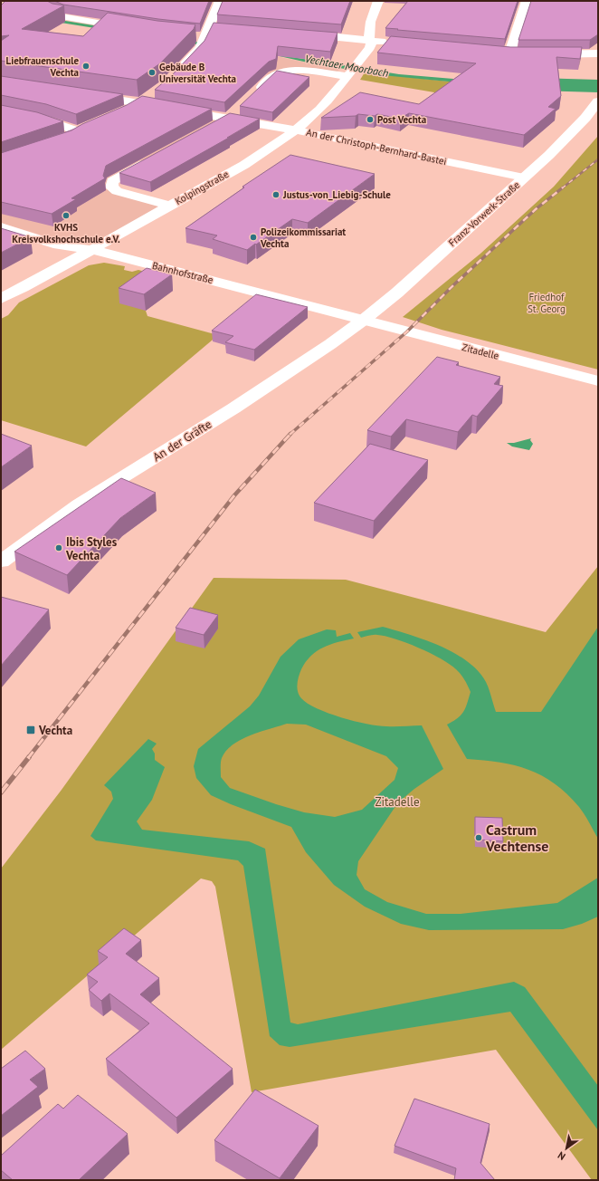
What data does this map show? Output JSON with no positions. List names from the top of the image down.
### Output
{
  "streets": {
    "street": [
      "An der Christoph-Bernhard-Bastei",
      "Kolpingstraße",
      "Franz-Vorwerk-Straße",
      "Bahnhofstraße",
      "Zitadelle",
      "An der Gräfte"
    ]
  },
  "crossings": [
    ["An der Christoph-Bernhard-Bastei", "Kolpingstraße"],
    ["An der Christoph-Bernhard-Bastei", "Franz-Vorwerk-Straße"],
    ["Kolpingstraße", "Bahnhofstraße"],
    ["Franz-Vorwerk-Straße", "Bahnhofstraße"],
    ["Franz-Vorwerk-Straße", "Zitadelle"],
    ["Franz-Vorwerk-Straße", "An der Gräfte"],
    ["Bahnhofstraße", "Zitadelle"],
    ["Bahnhofstraße", "An der Gräfte"],
    ["Zitadelle", "An der Gräfte"]
  ],
  "water": ["Vechtaer Moorbach"],
  "parks": ["Friedhof St. Georg", "Zitadelle"],
  "places": {
    "other": [
      "Liebfrauenschule Vechta",
      "Gebäude B Universität Vechta",
      "Post Vechta",
      "Justus-von_Liebig-Schule",
      "KVHS Kreisvolkshochschule e.V.",
      "Polizeikommissariat Vechta",
      "Ibis Styles Vechta",
      "Castrum Vechtense"
    ],
    "transit": ["Vechta"]
  },
  "north": "bottom left"
}
